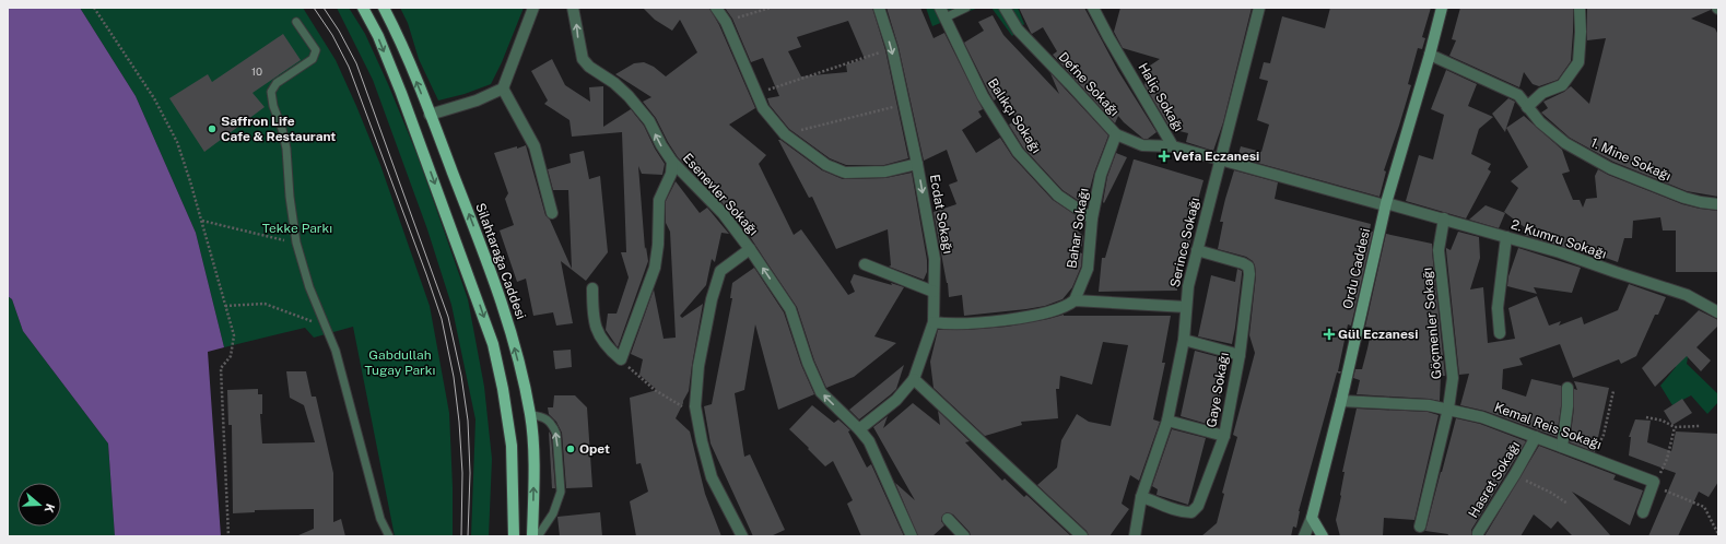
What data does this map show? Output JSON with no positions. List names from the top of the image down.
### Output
{
  "streets": {
    "main road": ["Silahtarağa Caddesi", "Ordu Caddesi"],
    "street": [
      "Defne Sokağı",
      "Haliç Sokağı",
      "Balıkçı Sokağı",
      "1. Mine Sokağı",
      "Esenevler Sokağı",
      "Ecdat Sokağı",
      "Bahar Sokağı",
      "2. Kumru Sokağı",
      "Serince Sokağı",
      "Göçmenler Sokağı",
      "Gaye Sokağı",
      "Kemal Reis Sokağı",
      "Hasret Sokağı"
    ]
  },
  "crossings": [
    ["Defne Sokağı", "Haliç Sokağı"],
    ["Defne Sokağı", "Bahar Sokağı"],
    ["Haliç Sokağı", "2. Kumru Sokağı"],
    ["Haliç Sokağı", "Serince Sokağı"],
    ["Haliç Sokağı", "Ordu Caddesi"],
    ["Balıkçı Sokağı", "Bahar Sokağı"],
    ["1. Mine Sokağı", "Ordu Caddesi"],
    ["2. Kumru Sokağı", "Ordu Caddesi"],
    ["2. Kumru Sokağı", "Göçmenler Sokağı"],
    ["Serince Sokağı", "Gaye Sokağı"],
    ["Ordu Caddesi", "Kemal Reis Sokağı"],
    ["Göçmenler Sokağı", "Kemal Reis Sokağı"],
    ["Kemal Reis Sokağı", "Hasret Sokağı"]
  ],
  "one_way": ["Esenevler Sokağı"],
  "parks": ["Tekke Parkı", "Gabdullah Tugay Parkı"],
  "places": {
    "other": ["Saffron Life Cafe & Restaurant", "Opet"],
    "health": ["Vefa Eczanesi", "Gül Eczanesi"]
  },
  "house_numbers": ["10"],
  "north": "right"
}
